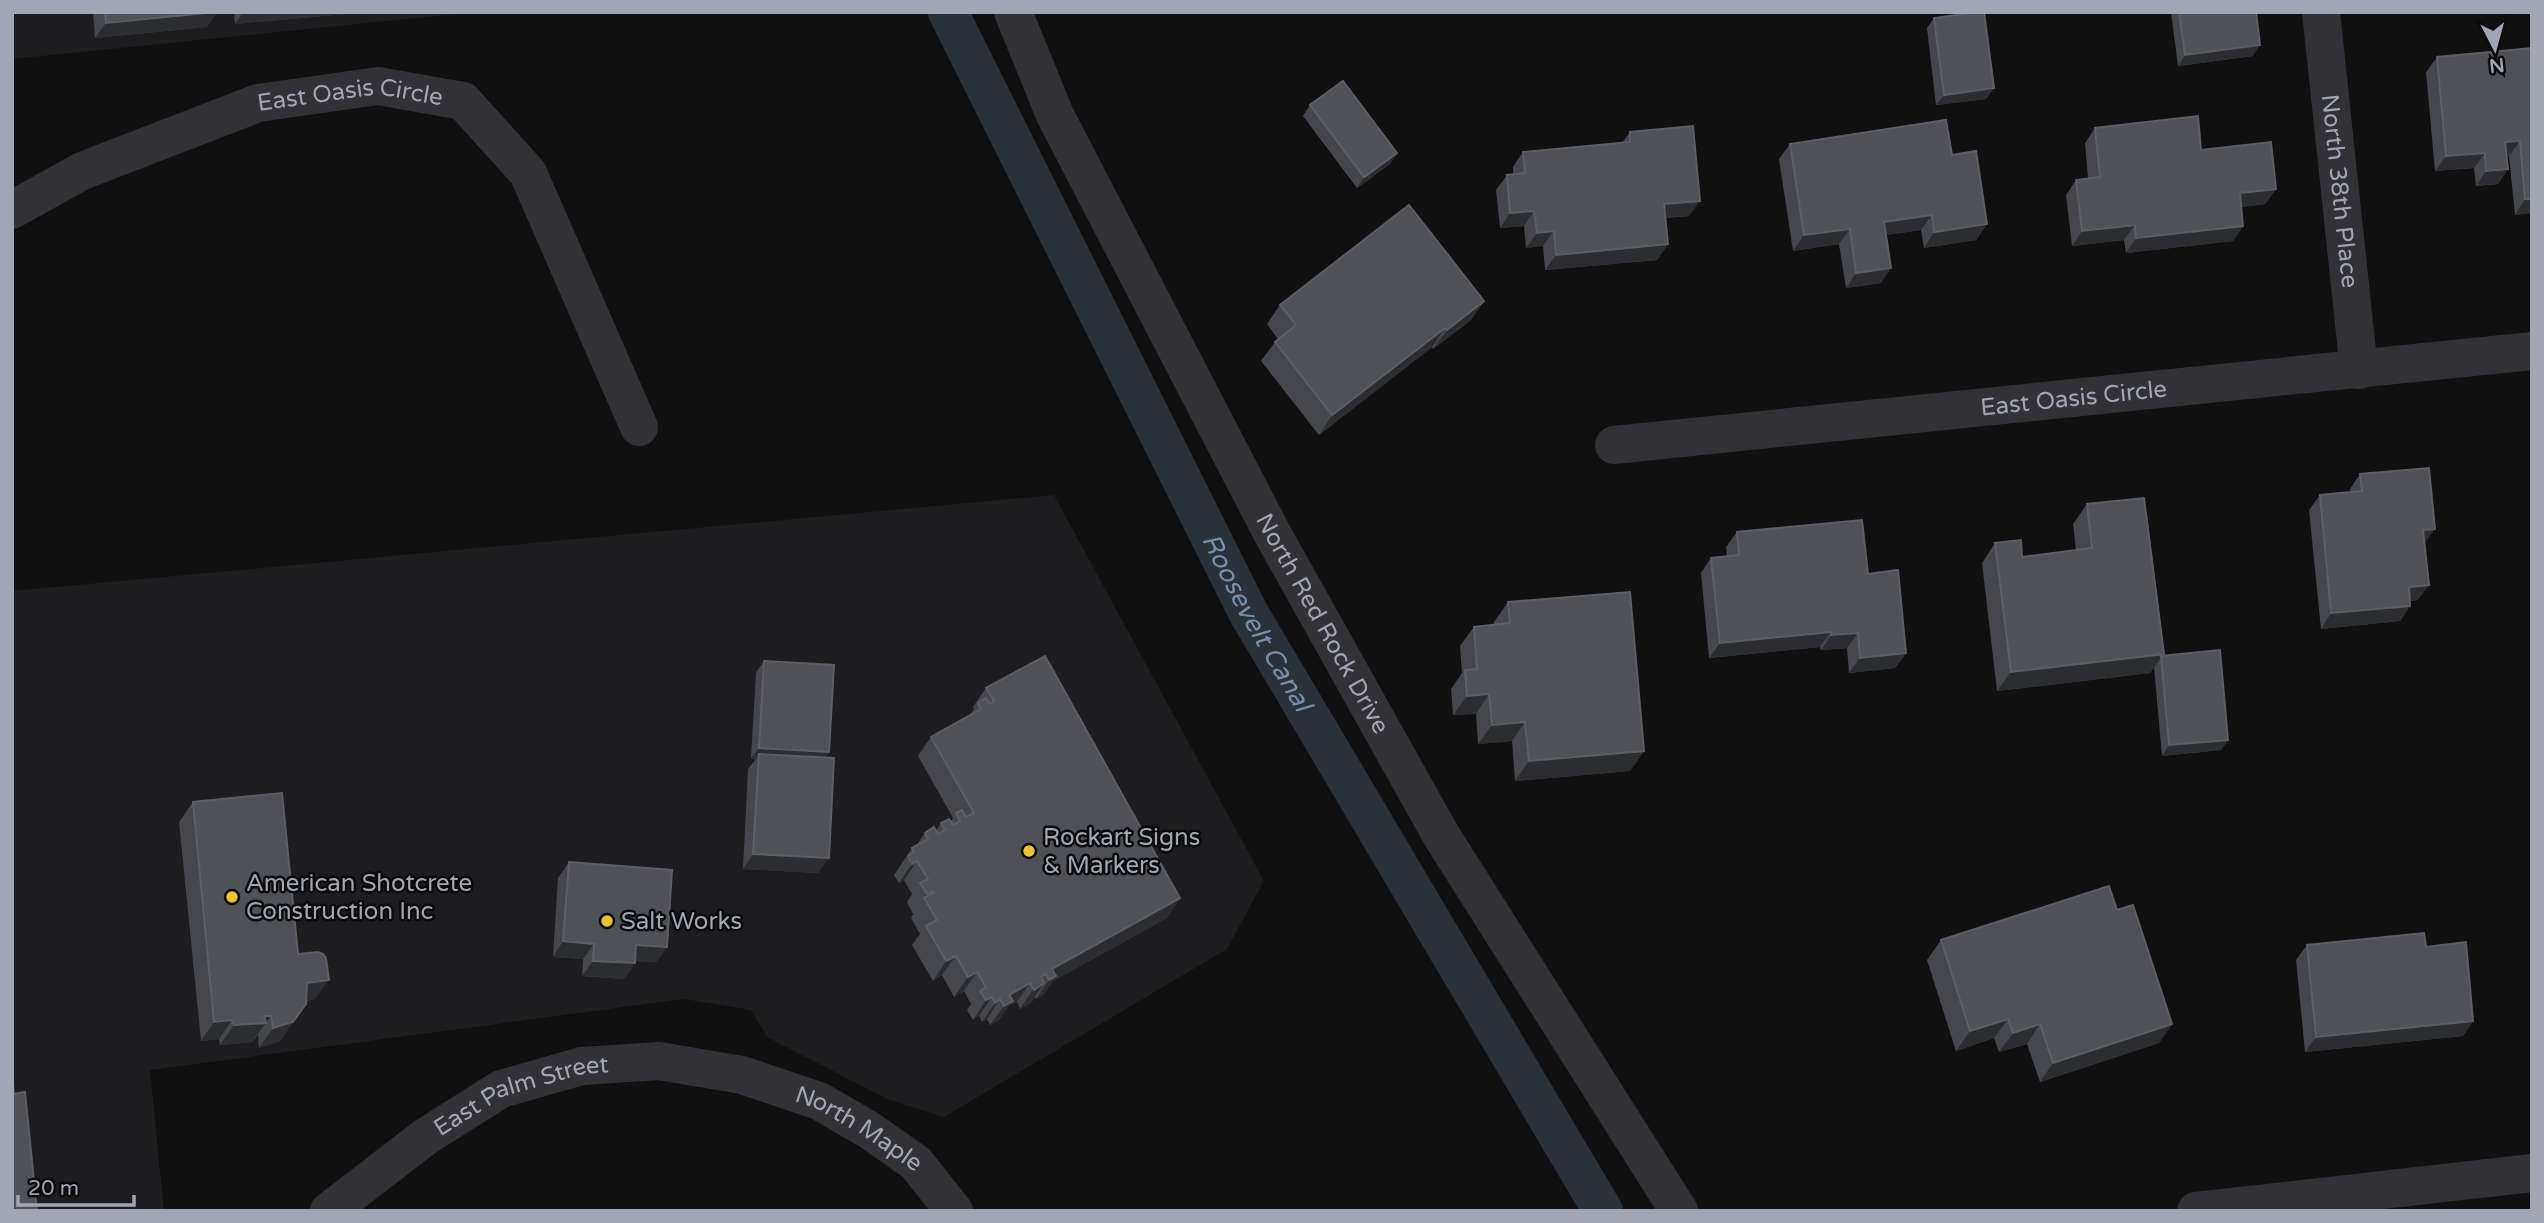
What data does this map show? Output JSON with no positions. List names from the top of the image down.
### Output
{
  "streets": {
    "street": [
      "East Oasis Circle",
      "North 38th Place",
      "North Red Rock Drive",
      "East Palm Street",
      "North Maple"
    ]
  },
  "crossings": [
    ["East Oasis Circle", "North 38th Place"],
    ["East Palm Street", "North Maple"]
  ],
  "water": ["Roosevelt Canal"],
  "places": ["Rockart Signs & Markers", "American Shotcrete Construction Inc", "Salt Works"],
  "scale_bar": "20 m",
  "north": "bottom"
}
